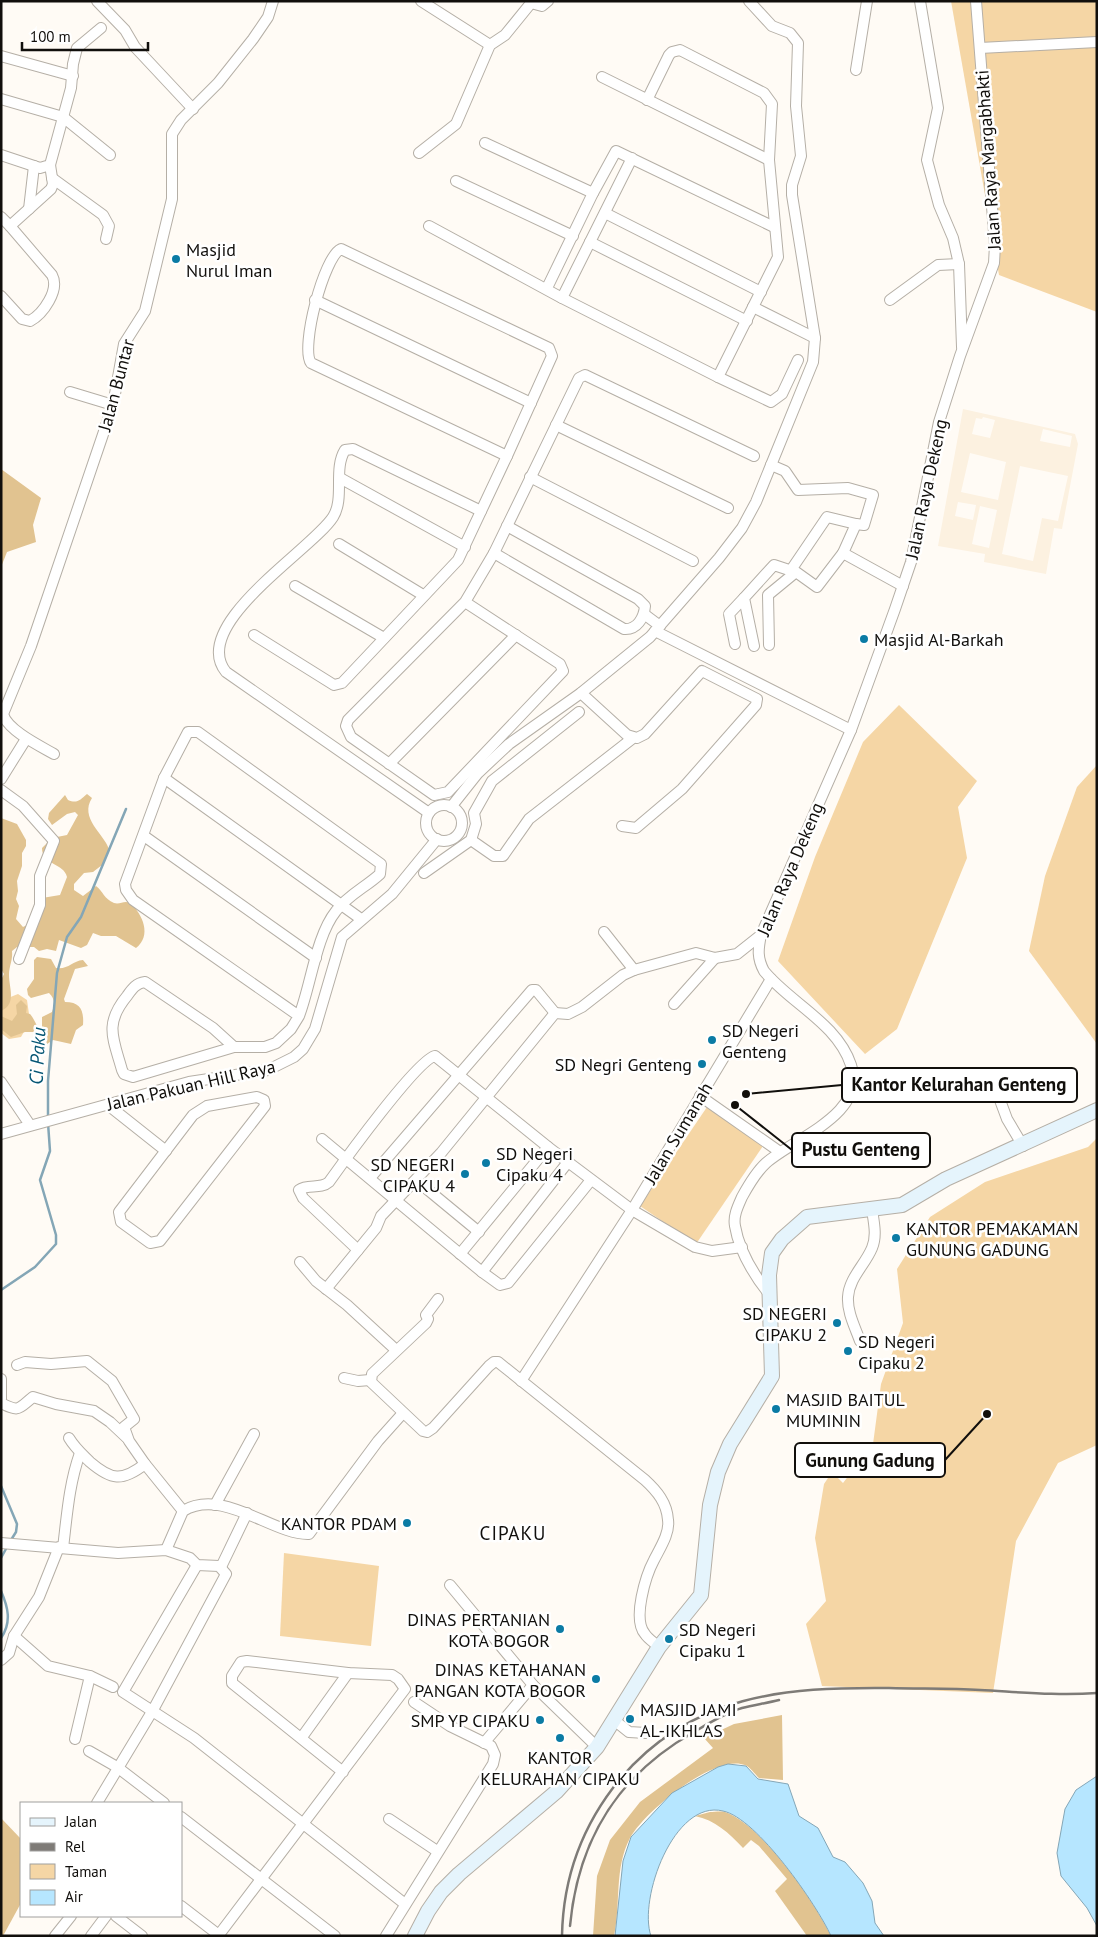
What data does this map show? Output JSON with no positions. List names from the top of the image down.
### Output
{
  "streets": {
    "street": [
      "Jalan Raya Margabhakti",
      "Jalan Buntar",
      "Jalan Raya Dekeng",
      "Jalan Pakuan Hill Raya",
      "Jalan Sumanah"
    ]
  },
  "crossings": [
    ["Jalan Raya Margabhakti", "Jalan Raya Dekeng"],
    ["Jalan Raya Dekeng", "Jalan Sumanah"]
  ],
  "districts": ["CIPAKU"],
  "water": ["Ci Paku"],
  "places": [
    "Masjid Nurul Iman",
    "Masjid Al-Barkah",
    "SD Negeri Genteng",
    "SD Negri Genteng",
    "Kantor Kelurahan Genteng",
    "Pustu Genteng",
    "SD Negeri Cipaku 4",
    "SD NEGERI CIPAKU 4",
    "KANTOR PEMAKAMAN GUNUNG GADUNG",
    "SD NEGERI CIPAKU 2",
    "SD Negeri Cipaku 2",
    "MASJID BAITUL MUMININ",
    "Gunung Gadung",
    "KANTOR PDAM",
    "DINAS PERTANIAN KOTA BOGOR",
    "SD Negeri Cipaku 1",
    "DINAS KETAHANAN PANGAN KOTA BOGOR",
    "MASJID JAMI AL-IKHLAS",
    "SMP YP CIPAKU",
    "KANTOR KELURAHAN CIPAKU"
  ],
  "legend": [
    "Jalan",
    "Rel",
    "Taman",
    "Air"
  ],
  "scale_bar": "100 m"
}
